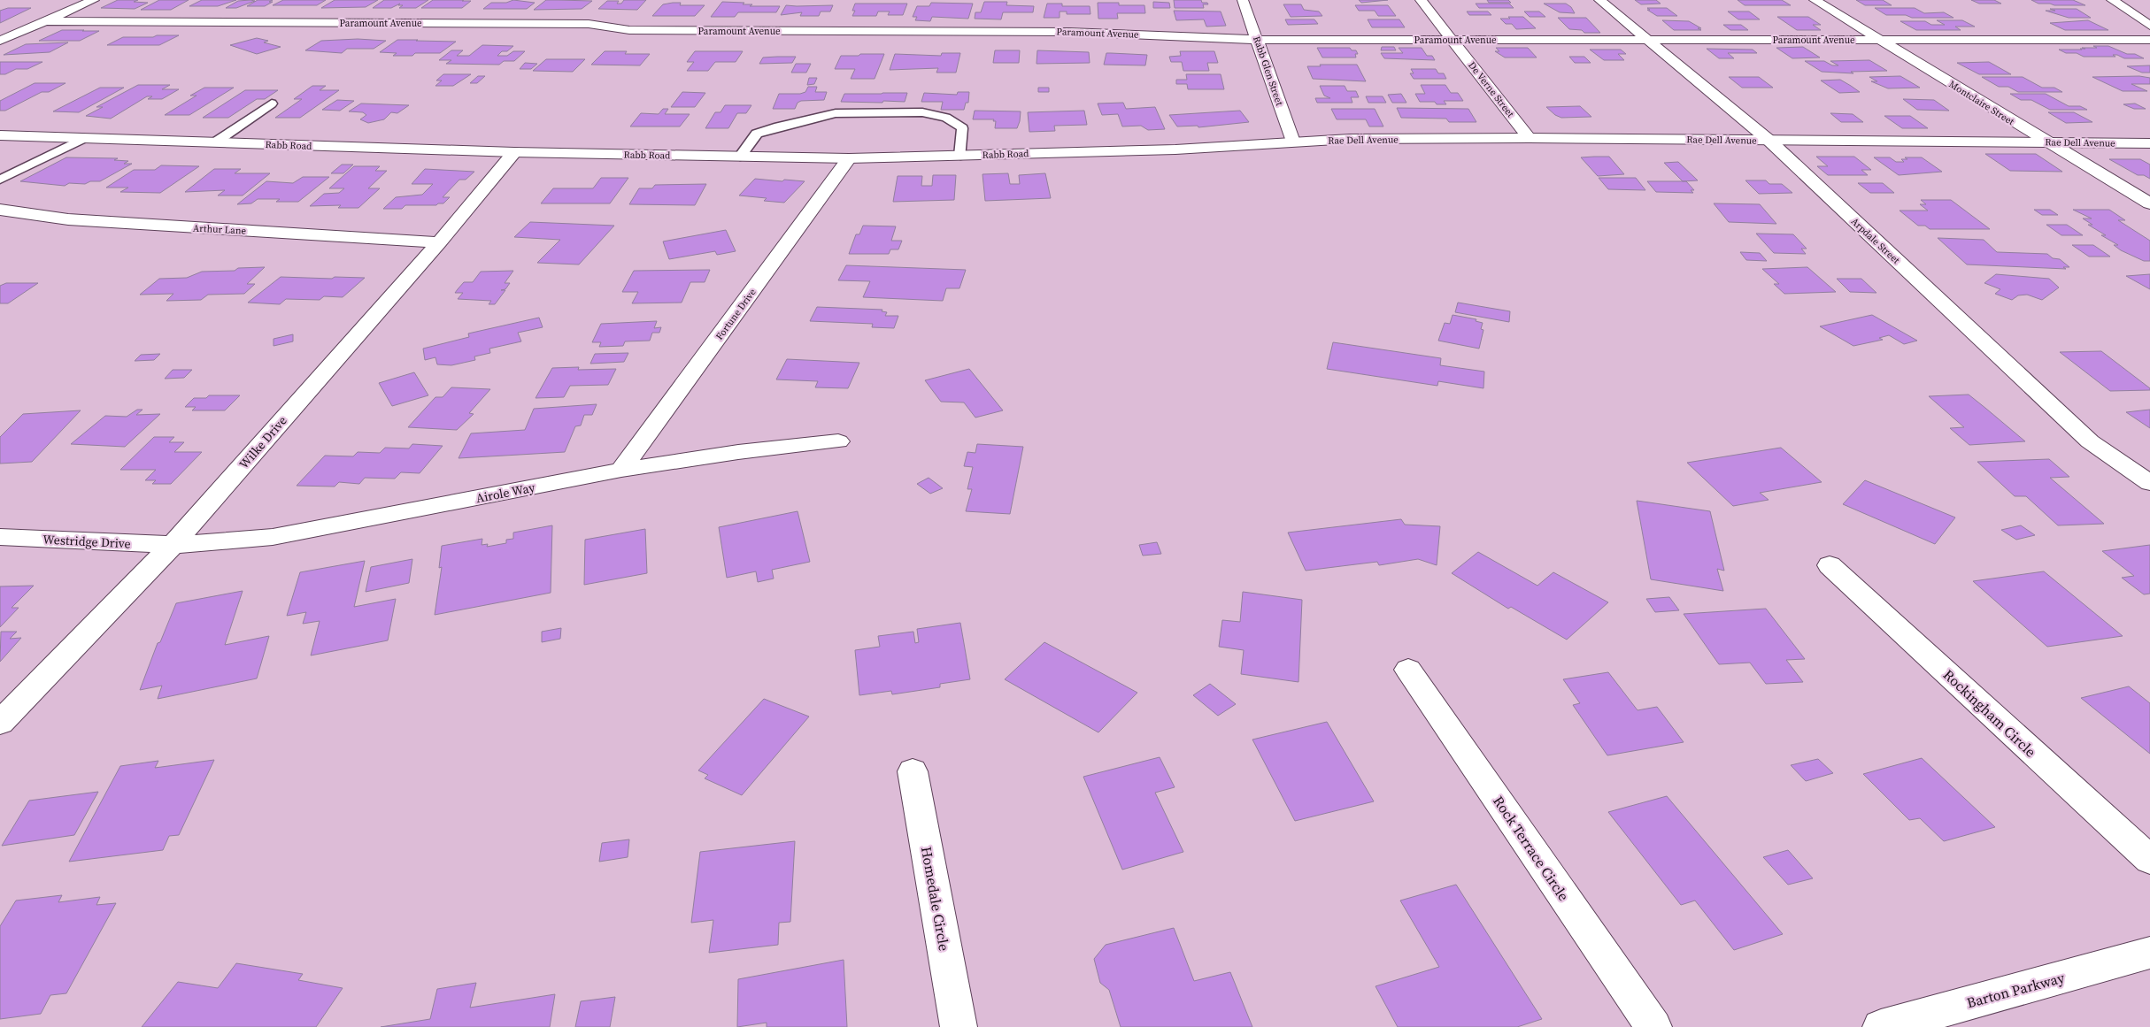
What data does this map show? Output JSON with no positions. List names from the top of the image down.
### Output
{
  "streets": {
    "street": [
      "Paramount Avenue",
      "Rabb Glen Street",
      "De Verne Street",
      "Montclaire Street",
      "Rae Dell Avenue",
      "Rabb Road",
      "Arthur Lane",
      "Arpdale Street",
      "Fortune Drive",
      "Wilke Drive",
      "Airole Way",
      "Westridge Drive",
      "Rockingham Circle",
      "Rock Terrace Circle",
      "Homedale Circle",
      "Barton Parkway"
    ]
  },
  "crossings": [
    ["Paramount Avenue", "Rabb Glen Street"],
    ["Paramount Avenue", "De Verne Street"],
    ["Paramount Avenue", "Montclaire Street"],
    ["Paramount Avenue", "Arpdale Street"],
    ["Rabb Glen Street", "Rae Dell Avenue"],
    ["Rabb Glen Street", "Rabb Road"],
    ["De Verne Street", "Rae Dell Avenue"],
    ["Montclaire Street", "Rae Dell Avenue"],
    ["Rae Dell Avenue", "Rabb Road"],
    ["Rae Dell Avenue", "Arpdale Street"],
    ["Rabb Road", "Fortune Drive"],
    ["Rabb Road", "Wilke Drive"],
    ["Arthur Lane", "Wilke Drive"],
    ["Fortune Drive", "Airole Way"],
    ["Wilke Drive", "Airole Way"],
    ["Wilke Drive", "Westridge Drive"],
    ["Airole Way", "Westridge Drive"]
  ]
}
